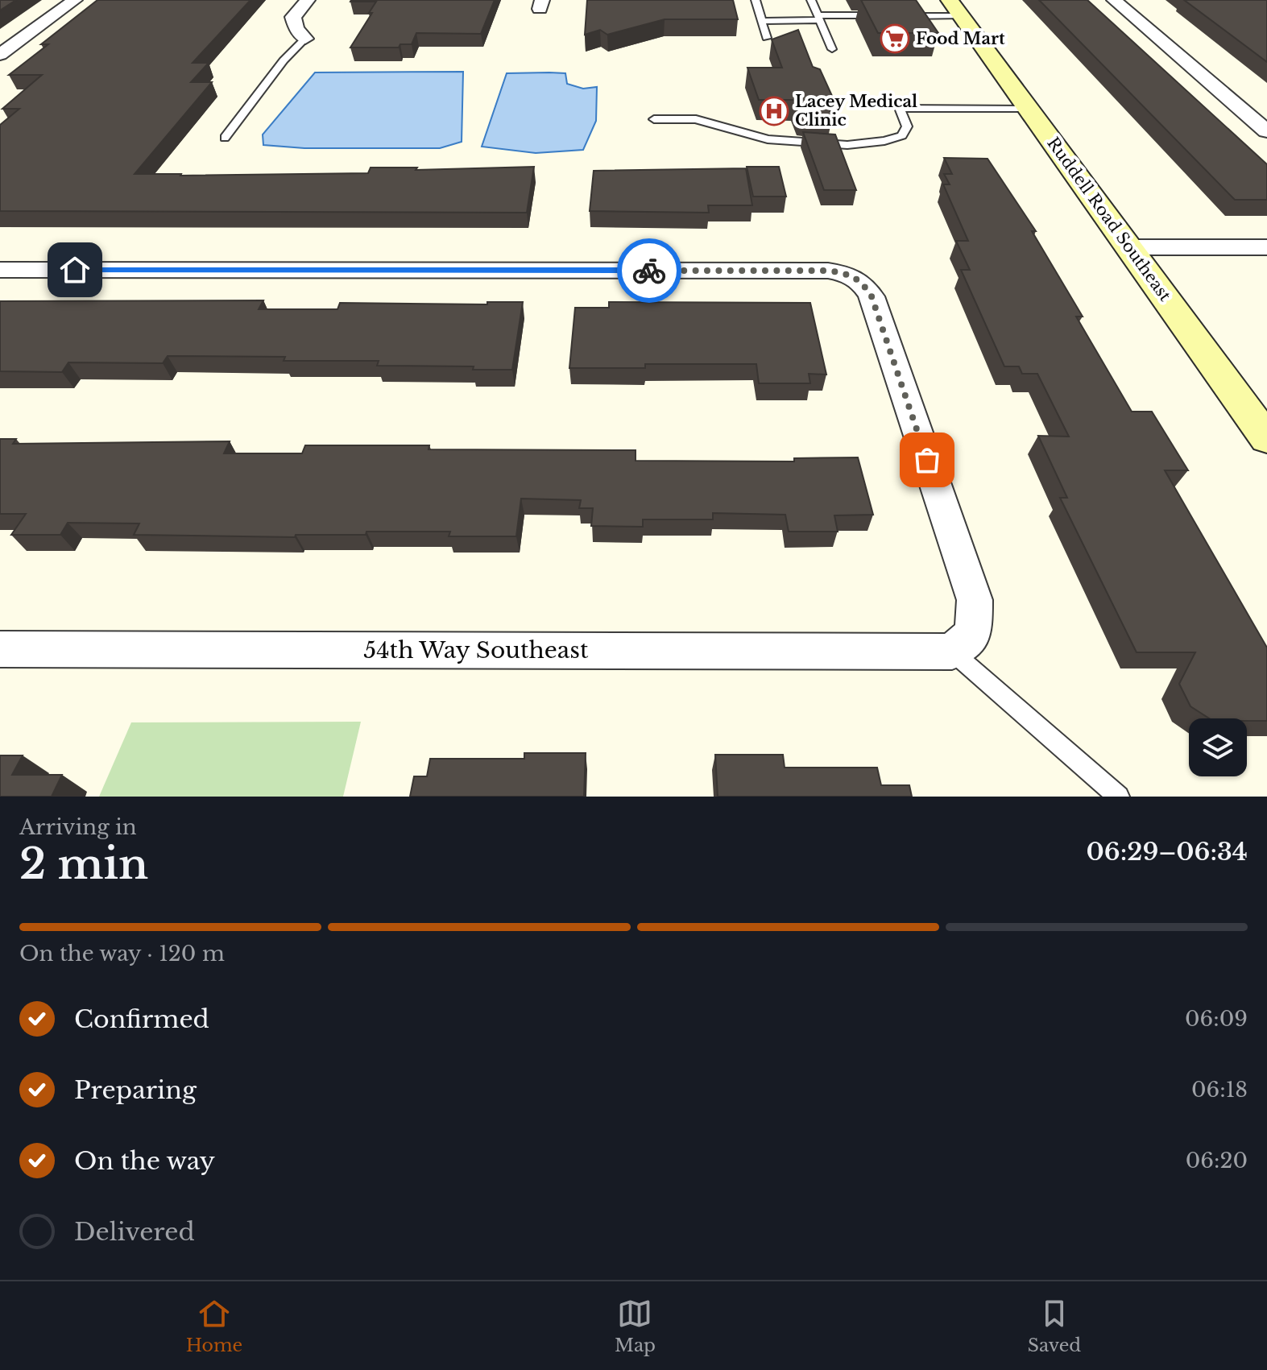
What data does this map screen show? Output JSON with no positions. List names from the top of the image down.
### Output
{
  "streets": {
    "main road": ["Ruddell Road Southeast"],
    "street": ["54th Way Southeast"]
  },
  "places": {
    "supermarket": ["Food Mart"],
    "hospital": ["Lacey Medical Clinic"]
  },
  "page": {
    "heading": ["2 min", "Arriving in", "06:29–06:34"],
    "bar": "On the way · 120 m",
    "list": [
      ["Confirmed", "06:09"],
      ["Preparing", "06:18"],
      ["On the way", "06:20"],
      "Delivered"
    ],
    "tabs": ["Home", "Map", "Saved"]
  }
}
